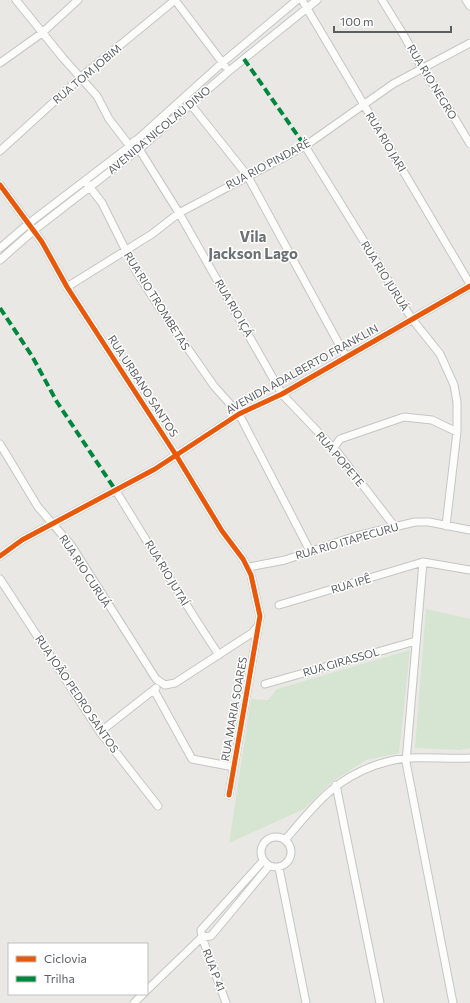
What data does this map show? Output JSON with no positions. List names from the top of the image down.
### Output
{
  "streets": {
    "street": [
      "RUA TOM JOBIM",
      "RUA RIO NEGRO",
      "AVENIDA NICOLAU DINO",
      "RUA RIO JARI",
      "RUA RIO PINDARÉ",
      "RUA RIO JURUÁ",
      "RUA RIO TROMBETAS",
      "RUA RIO IÇÁ",
      "AVENIDA ADALBERTO FRANKLIN",
      "RUA URBANO SANTOS",
      "RUA POPETE",
      "RUA RIO ITAPECURU",
      "RUA RIO CURUÁ",
      "RUA RIO JUTAÍ",
      "RUA IPÊ",
      "RUA GIRASSOL",
      "RUA JOÃO PEDRO SANTOS",
      "RUA MARIA SOARES",
      "RUA P 41"
    ]
  },
  "crossings": [
    ["RUA TOM JOBIM", "RUA RIO IÇÁ"],
    ["RUA RIO NEGRO", "RUA RIO PINDARÉ"],
    ["AVENIDA NICOLAU DINO", "RUA RIO JARI"],
    ["AVENIDA NICOLAU DINO", "RUA RIO TROMBETAS"],
    ["AVENIDA NICOLAU DINO", "RUA RIO IÇÁ"],
    ["AVENIDA NICOLAU DINO", "RUA URBANO SANTOS"],
    ["RUA RIO JARI", "RUA RIO PINDARÉ"],
    ["RUA RIO JARI", "AVENIDA ADALBERTO FRANKLIN"],
    ["RUA RIO PINDARÉ", "RUA RIO JURUÁ"],
    ["RUA RIO PINDARÉ", "RUA RIO TROMBETAS"],
    ["RUA RIO PINDARÉ", "RUA RIO IÇÁ"],
    ["RUA RIO PINDARÉ", "RUA URBANO SANTOS"],
    ["RUA RIO JURUÁ", "AVENIDA ADALBERTO FRANKLIN"],
    ["RUA RIO JURUÁ", "RUA RIO ITAPECURU"],
    ["RUA RIO TROMBETAS", "AVENIDA ADALBERTO FRANKLIN"],
    ["RUA RIO TROMBETAS", "RUA RIO ITAPECURU"],
    ["RUA RIO IÇÁ", "AVENIDA ADALBERTO FRANKLIN"],
    ["RUA RIO IÇÁ", "RUA POPETE"],
    ["AVENIDA ADALBERTO FRANKLIN", "RUA URBANO SANTOS"],
    ["AVENIDA ADALBERTO FRANKLIN", "RUA POPETE"],
    ["AVENIDA ADALBERTO FRANKLIN", "RUA RIO CURUÁ"],
    ["AVENIDA ADALBERTO FRANKLIN", "RUA RIO JUTAÍ"],
    ["RUA URBANO SANTOS", "RUA RIO ITAPECURU"],
    ["RUA URBANO SANTOS", "RUA MARIA SOARES"],
    ["RUA POPETE", "RUA RIO ITAPECURU"]
  ],
  "districts": ["Vila Jackson Lago"],
  "legend": ["Ciclovia", "Trilha"],
  "scale_bar": "100 m"
}
